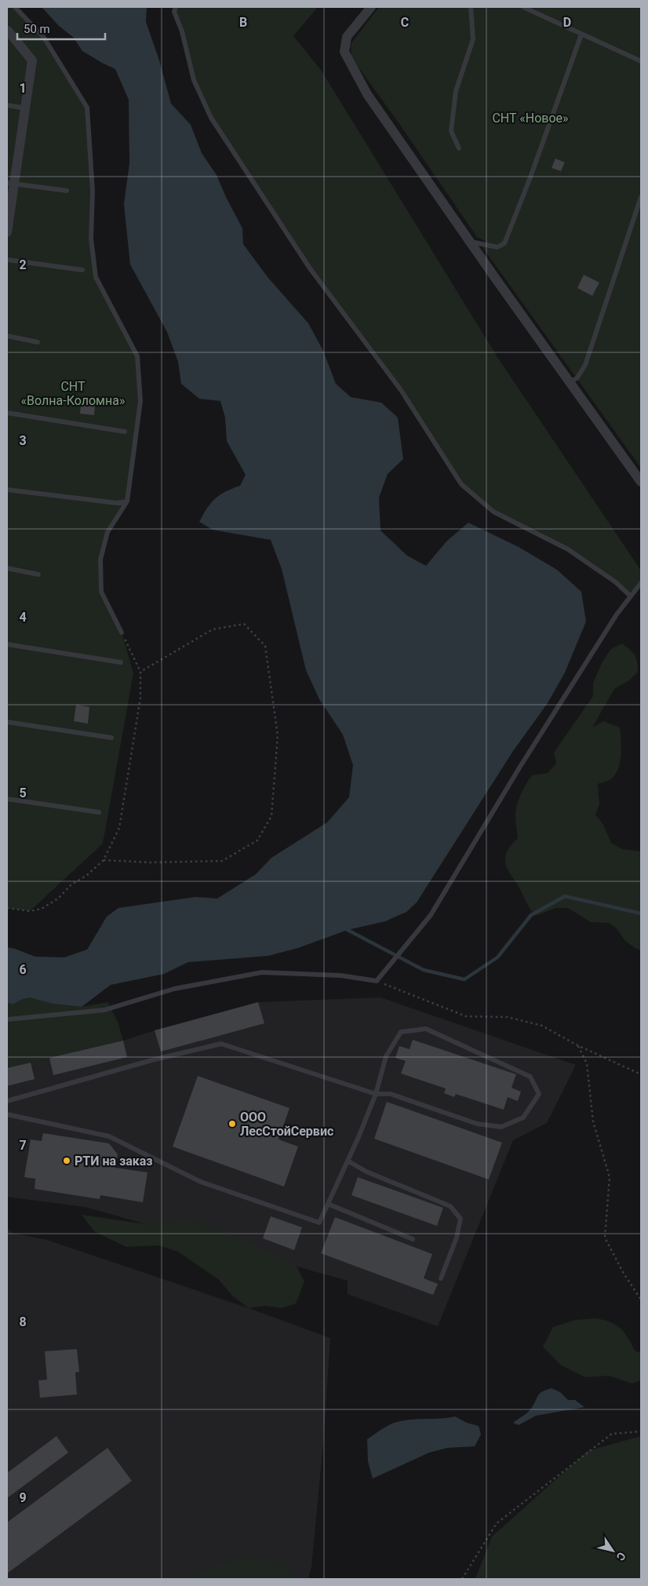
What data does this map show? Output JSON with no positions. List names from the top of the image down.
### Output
{
  "parks": ["СНТ «Новое»", "СНТ «Волна-Коломна»"],
  "places": ["ООО ЛесСтойСервис", "РТИ на заказ"],
  "scale_bar": "50 m",
  "north": "bottom right",
  "grid": {
    "columns": ["B", "C", "D"],
    "rows": [
      "1",
      "2",
      "3",
      "4",
      "5",
      "6",
      "7",
      "8",
      "9"
    ]
  }
}
